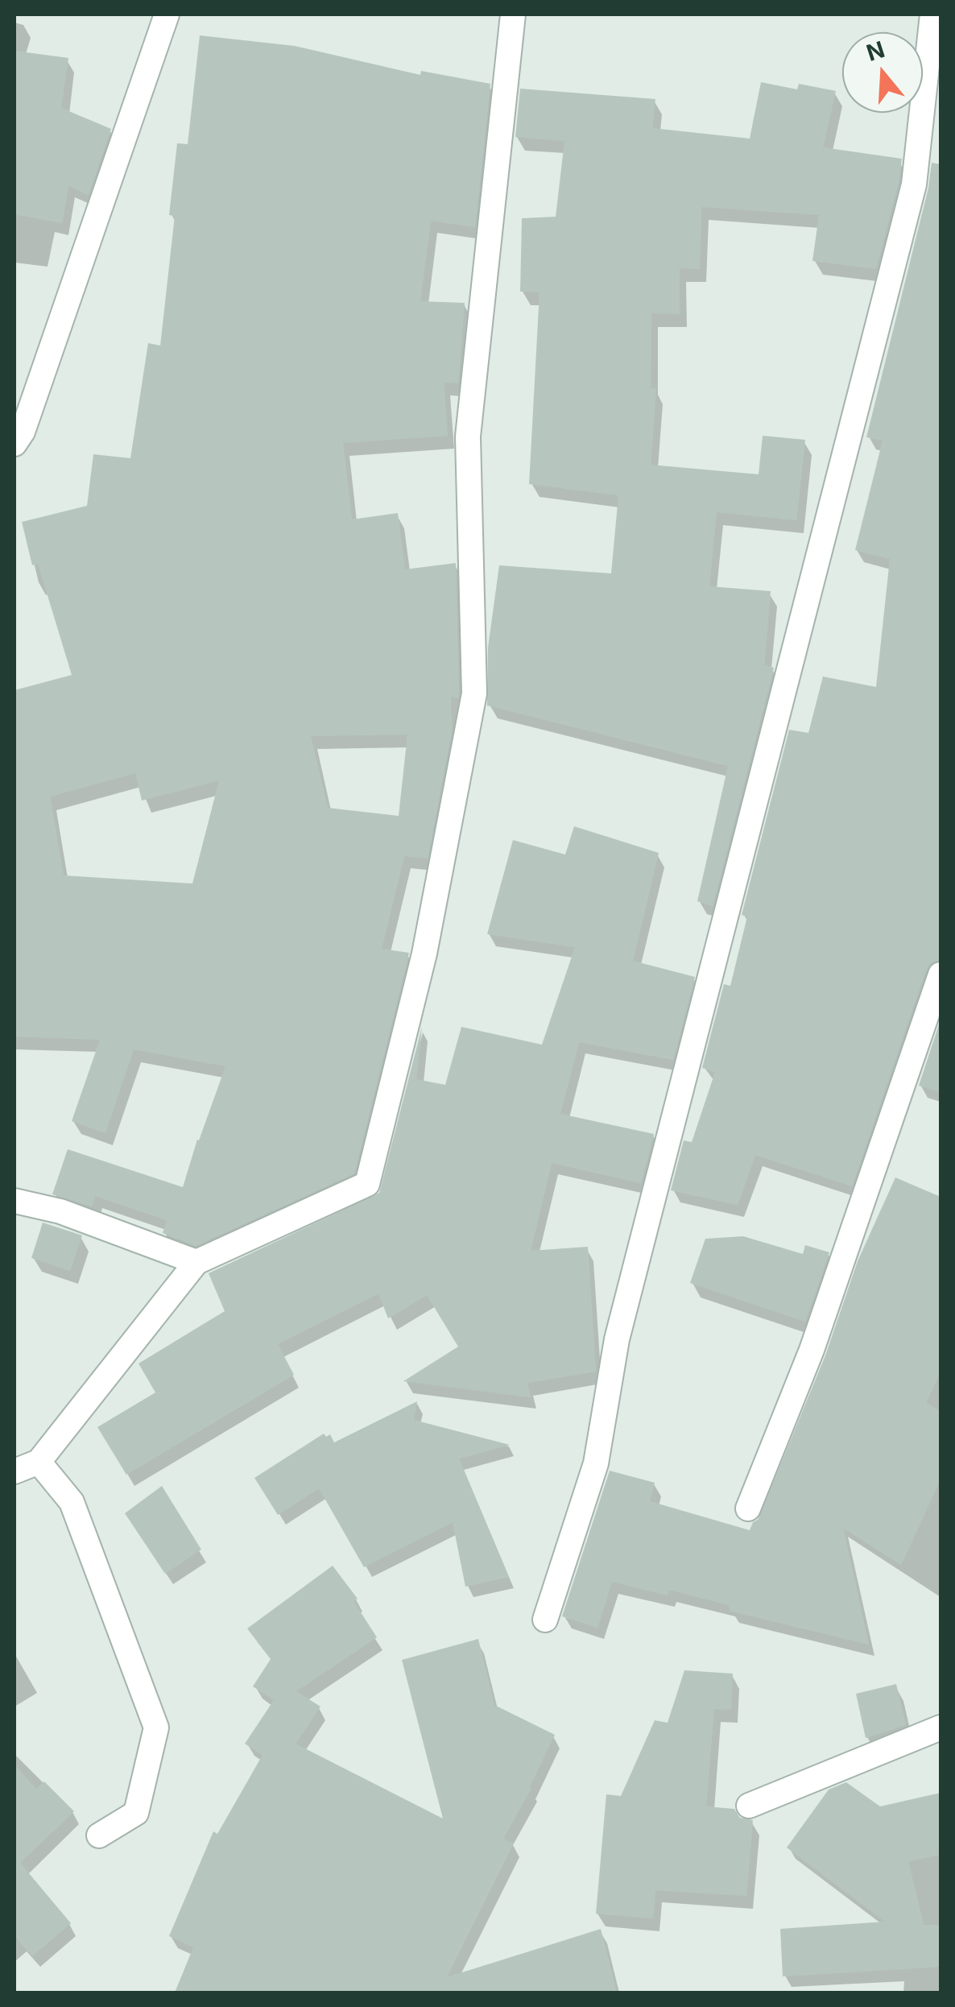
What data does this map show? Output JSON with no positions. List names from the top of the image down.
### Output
{
  "north": "top"
}
